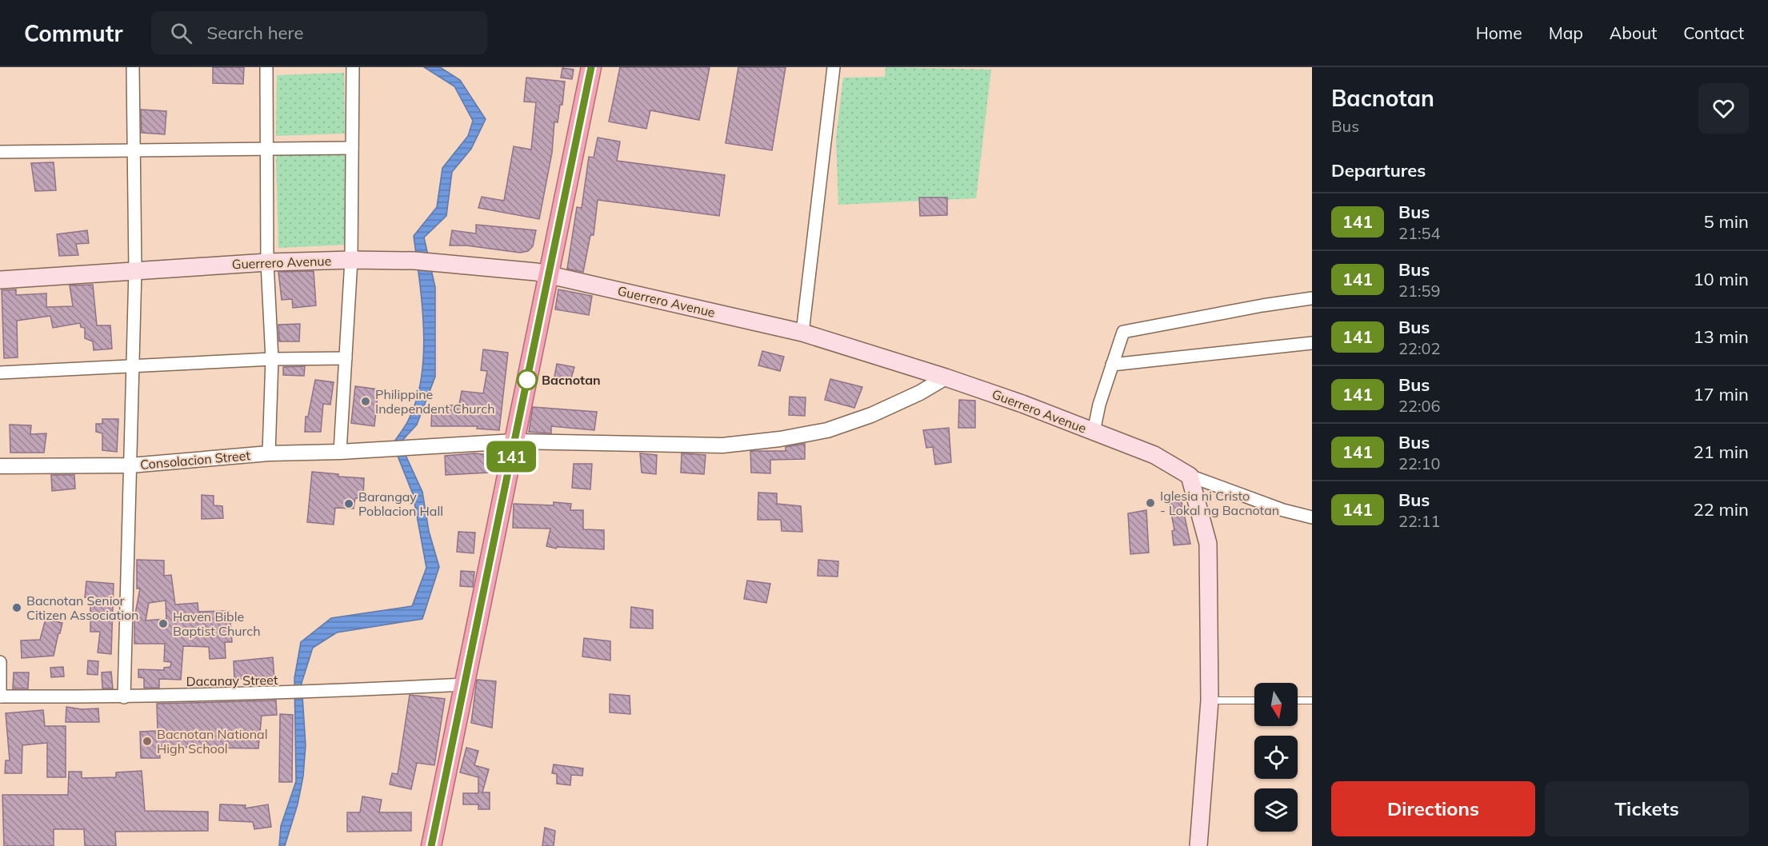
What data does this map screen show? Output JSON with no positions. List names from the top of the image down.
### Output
{
  "streets": {
    "main road": ["Guerrero Avenue"],
    "street": ["Consolacion Street", "Dacanay Street"]
  },
  "crossings": [
    ["Guerrero Avenue", "Consolacion Street"]
  ],
  "places": [
    "Bacnotan",
    "Philippine Independent Church",
    "Iglesia ni Cristo - Lokal ng Bacnotan",
    "Barangay Poblacion Hall",
    "Bacnotan Senior Citizen Association",
    "Haven Bible Baptist Church",
    "Bacnotan National High School"
  ],
  "lines": ["bus line 141"],
  "north": "bottom",
  "page": {
    "header": "Commutr",
    "search": "Search here",
    "nav": [
      "Home",
      "Map",
      "About",
      "Contact"
    ],
    "on_map": "141",
    "heading": [
      ["Bacnotan", "Bus"],
      "Departures"
    ],
    "list": [
      {
        "mark": "141",
        "name": "Bus",
        "note": "21:54",
        "value": "5 min"
      },
      {
        "mark": "141",
        "name": "Bus",
        "note": "21:59",
        "value": "10 min"
      },
      {
        "mark": "141",
        "name": "Bus",
        "note": "22:02",
        "value": "13 min"
      },
      {
        "mark": "141",
        "name": "Bus",
        "note": "22:06",
        "value": "17 min"
      },
      {
        "mark": "141",
        "name": "Bus",
        "note": "22:10",
        "value": "21 min"
      },
      {
        "mark": "141",
        "name": "Bus",
        "note": "22:11",
        "value": "22 min"
      }
    ],
    "buttons": ["Directions", "Tickets"]
  }
}
